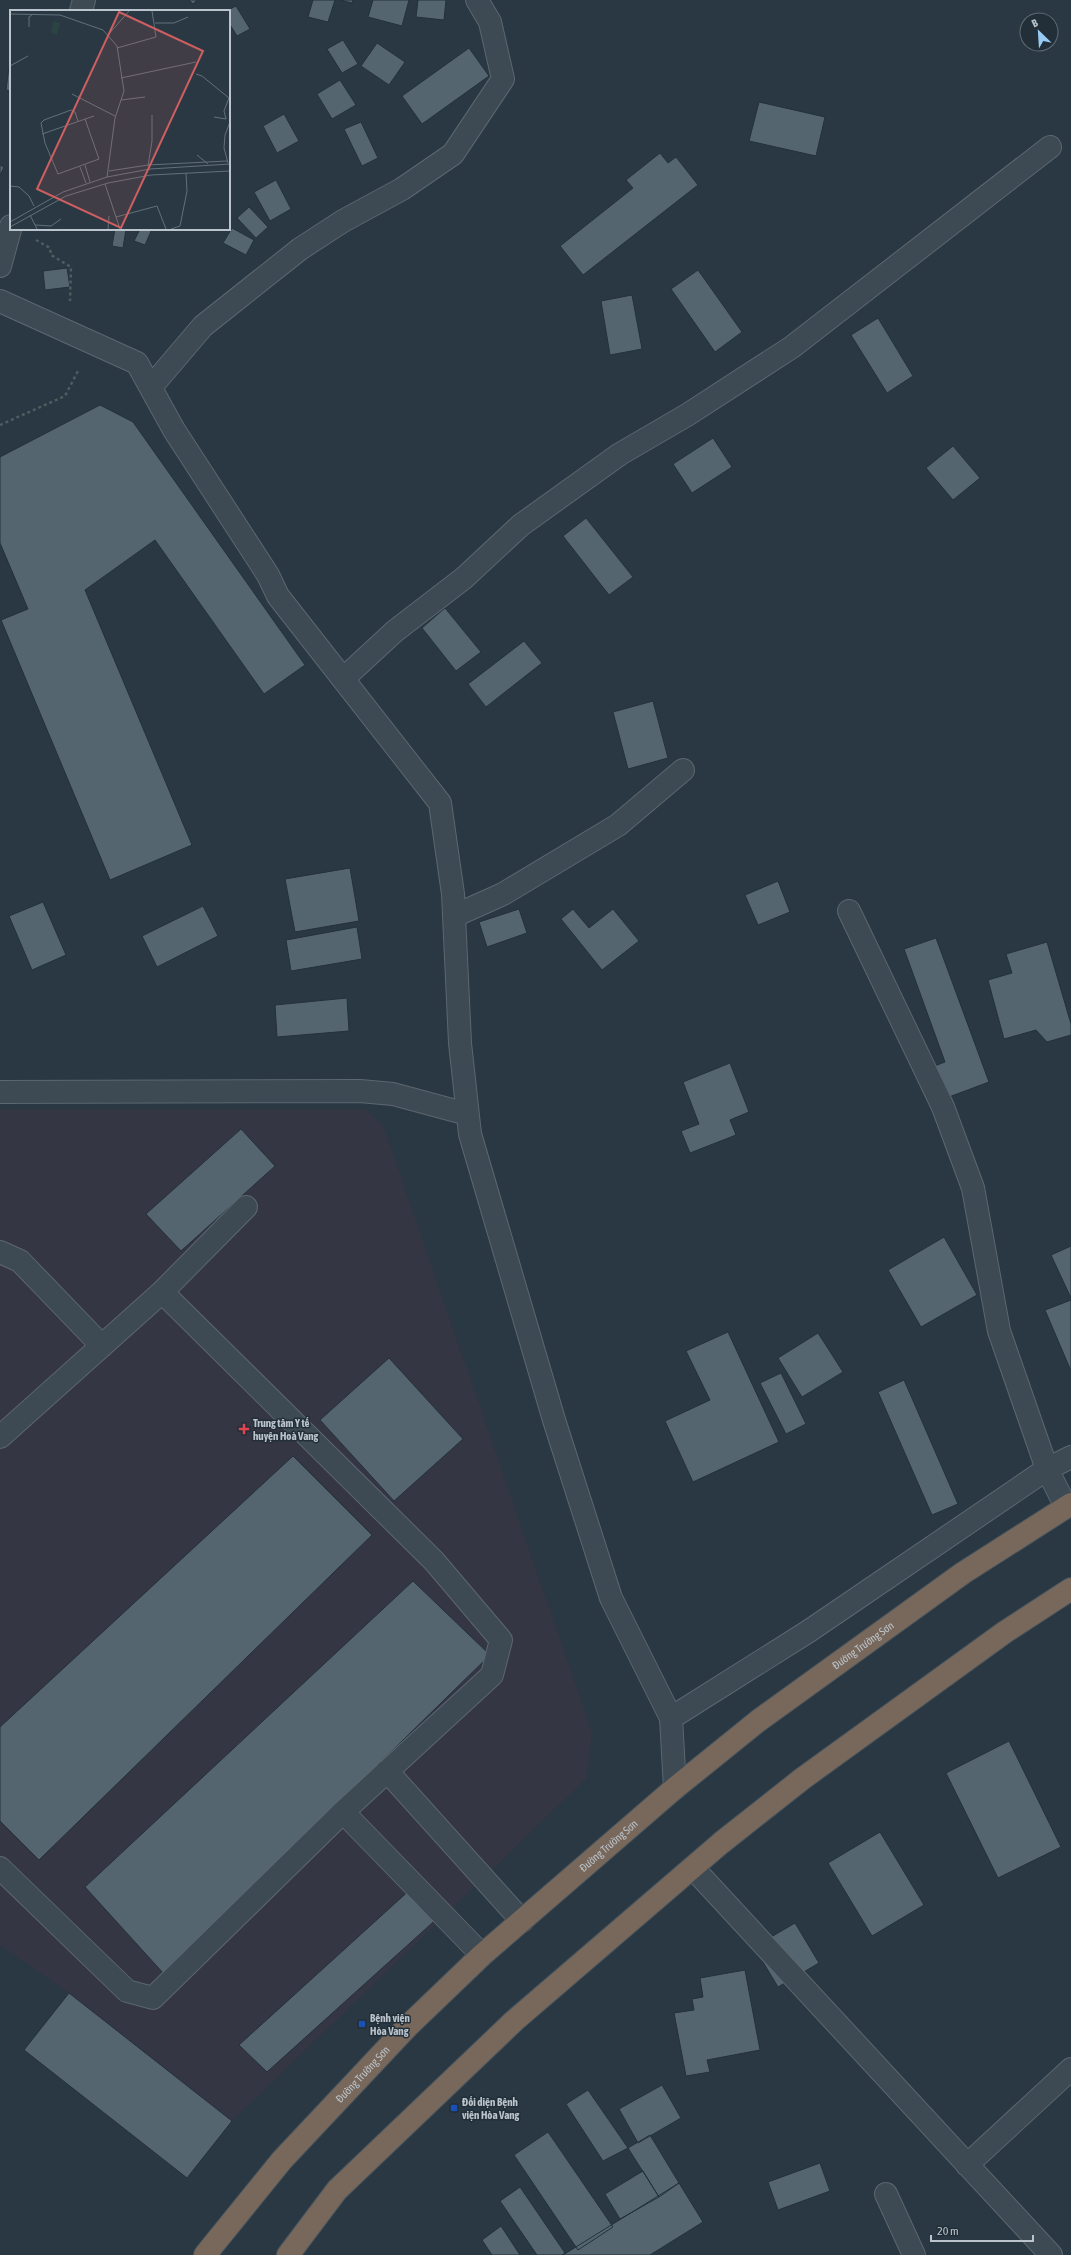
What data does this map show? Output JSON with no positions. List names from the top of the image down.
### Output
{
  "streets": {
    "highway": ["Đường Trường Sơn"]
  },
  "places": {
    "health": ["Trung tâm Y tế huyện Hoà Vang"],
    "transit": ["Bệnh viện Hòa Vang", "Đối diện Bệnh viện Hòa Vang"]
  },
  "scale_bar": "20 m",
  "north": "top left"
}
